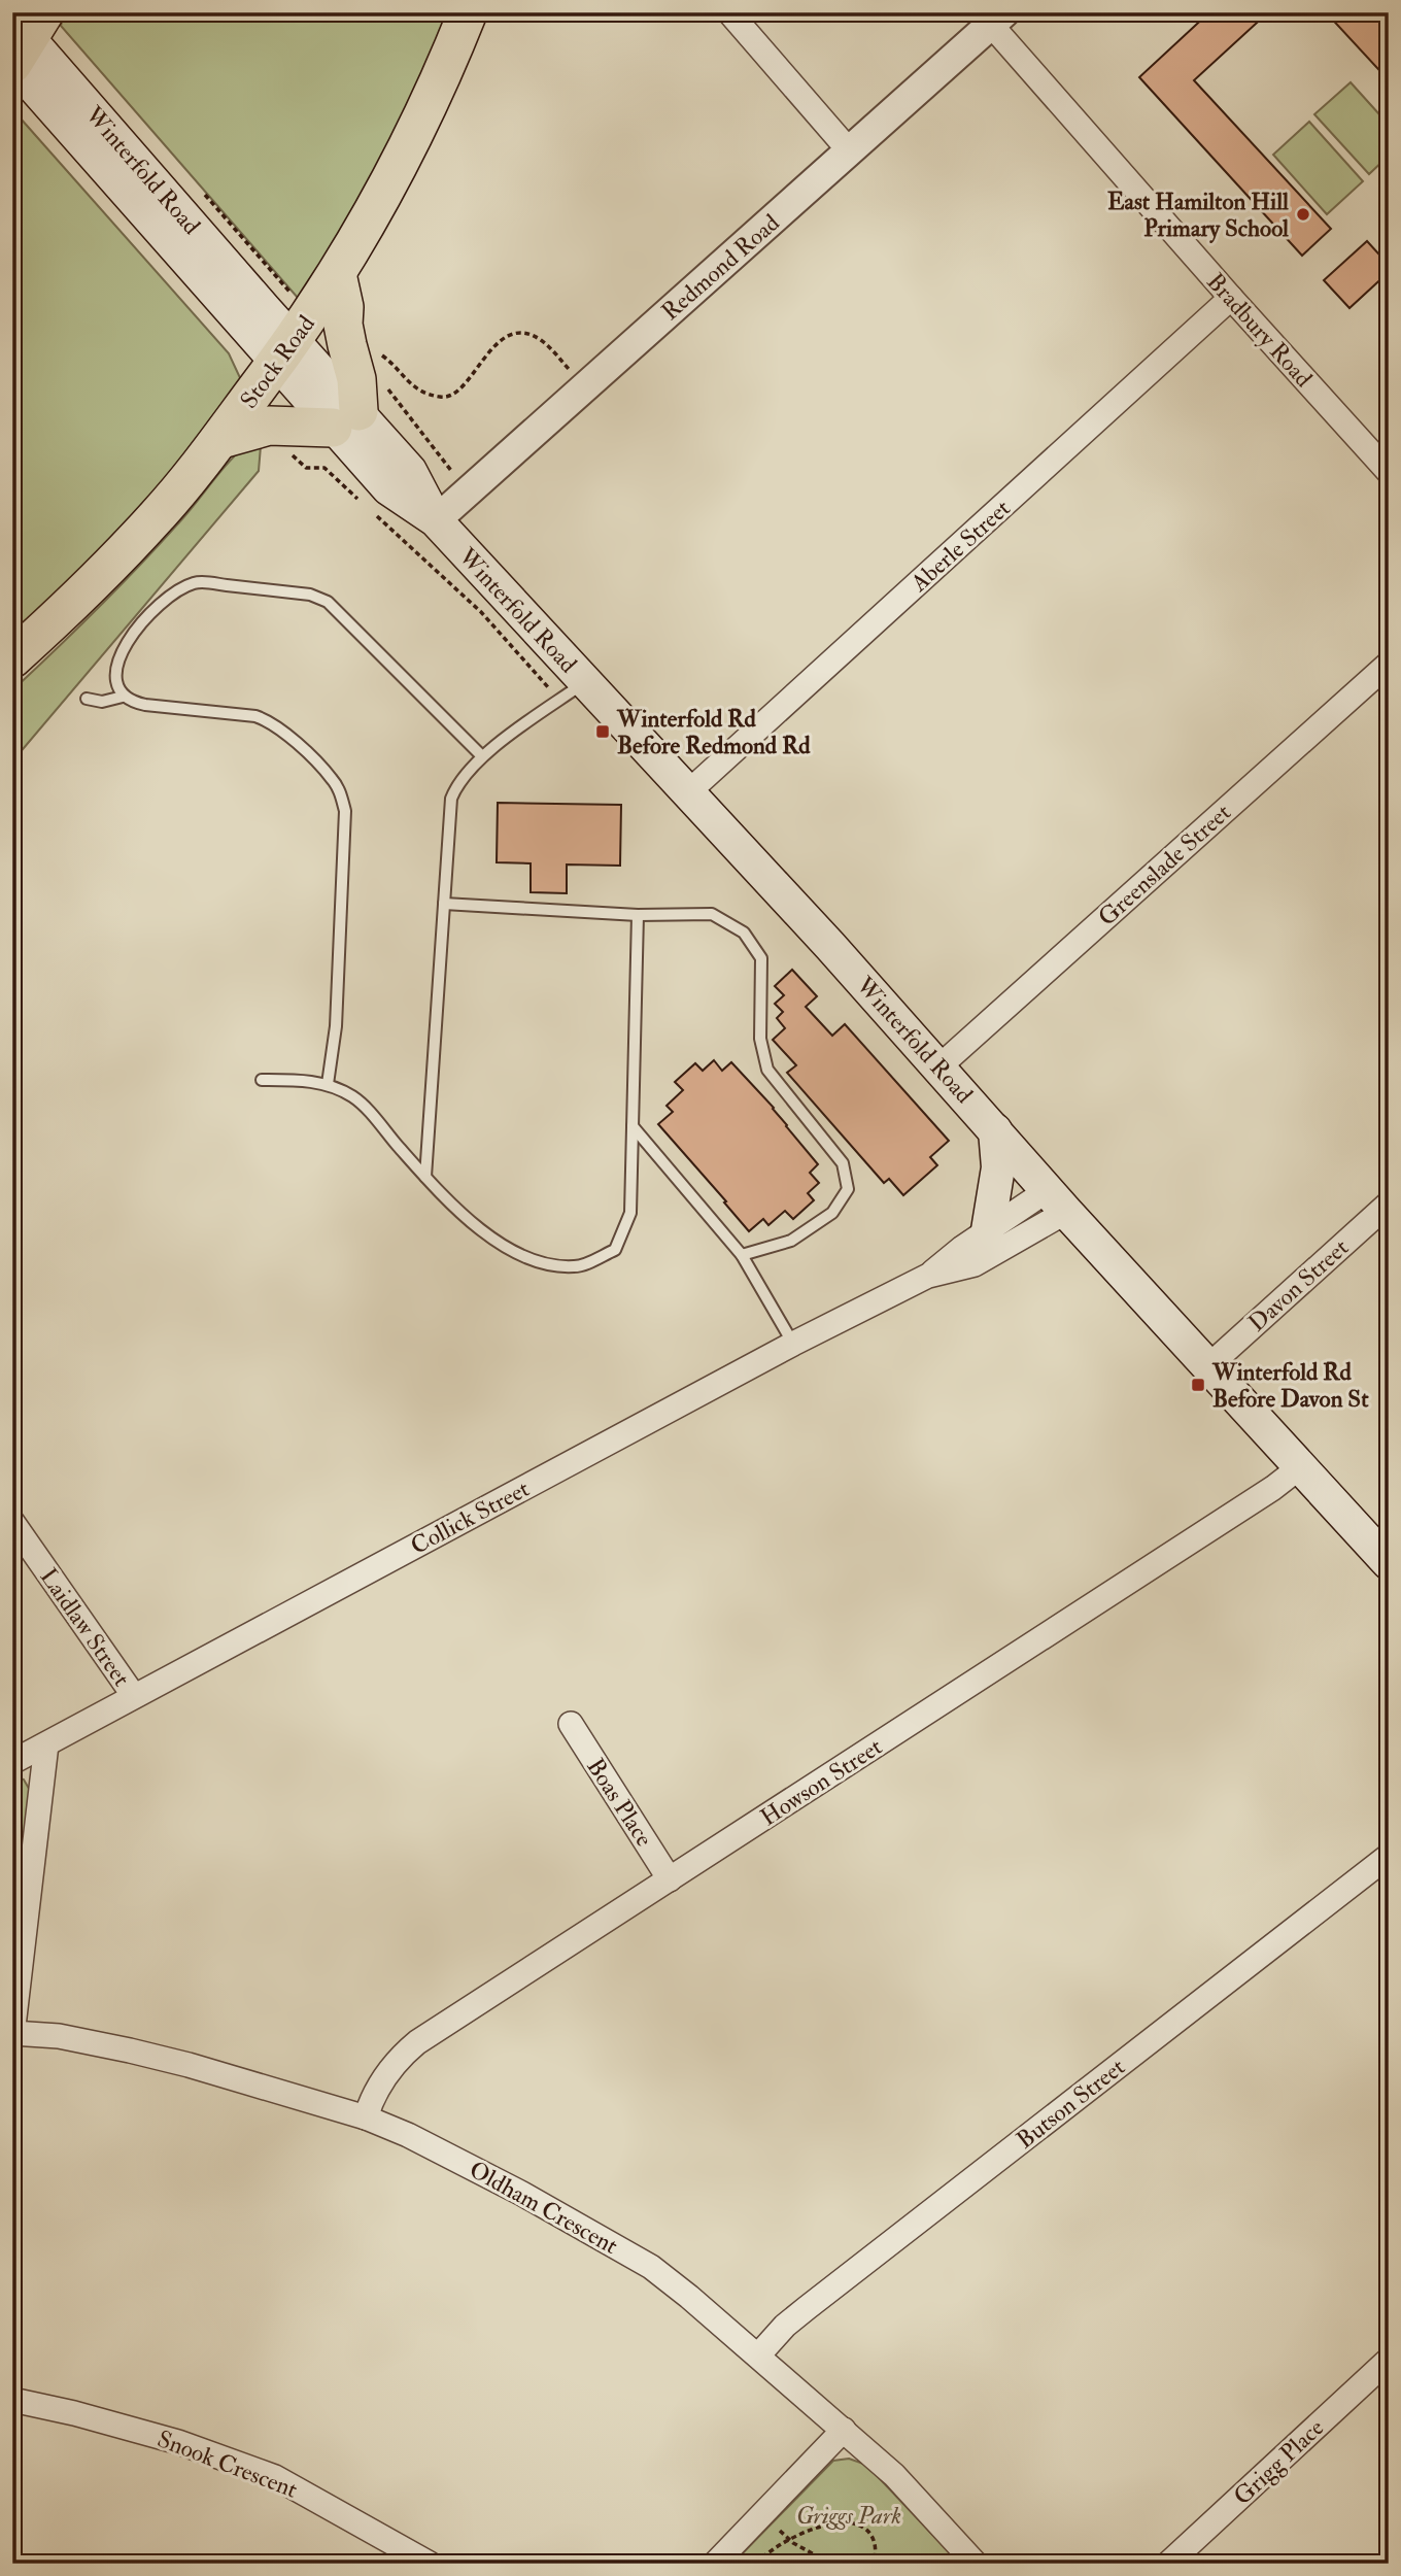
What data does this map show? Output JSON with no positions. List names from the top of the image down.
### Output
{
  "streets": {
    "highway": ["Stock Road"],
    "main road": ["Winterfold Road"],
    "street": [
      "Redmond Road",
      "Bradbury Road",
      "Aberle Street",
      "Greenslade Street",
      "Davon Street",
      "Collick Street",
      "Laidlaw Street",
      "Howson Street",
      "Boas Place",
      "Butson Street",
      "Oldham Crescent",
      "Grigg Place",
      "Snook Crescent"
    ]
  },
  "crossings": [
    ["Winterfold Road", "Redmond Road"],
    ["Winterfold Road", "Stock Road"],
    ["Winterfold Road", "Aberle Street"],
    ["Winterfold Road", "Greenslade Street"],
    ["Winterfold Road", "Davon Street"],
    ["Winterfold Road", "Collick Street"],
    ["Winterfold Road", "Howson Street"],
    ["Redmond Road", "Bradbury Road"],
    ["Bradbury Road", "Aberle Street"],
    ["Collick Street", "Laidlaw Street"],
    ["Howson Street", "Boas Place"],
    ["Howson Street", "Oldham Crescent"],
    ["Butson Street", "Oldham Crescent"]
  ],
  "parks": ["Griggs Park"],
  "places": {
    "other": ["East Hamilton Hill Primary School"],
    "transit": ["Winterfold Rd Before Redmond Rd", "Winterfold Rd Before Davon St"]
  }
}
